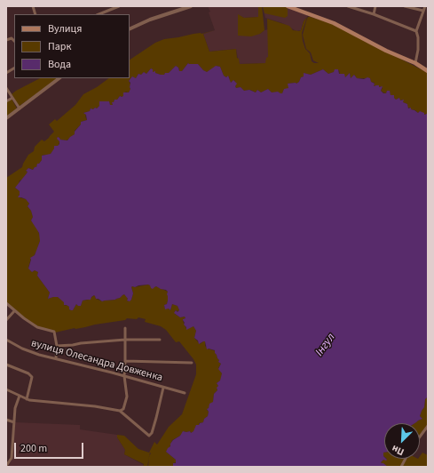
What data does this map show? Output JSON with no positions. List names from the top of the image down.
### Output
{
  "streets": {
    "street": ["вулиця Олесандра Довженка"]
  },
  "water": ["Інгул"],
  "legend": ["Вулиця", "Парк", "Вода"],
  "scale_bar": "200 m",
  "north": "bottom left"
}
